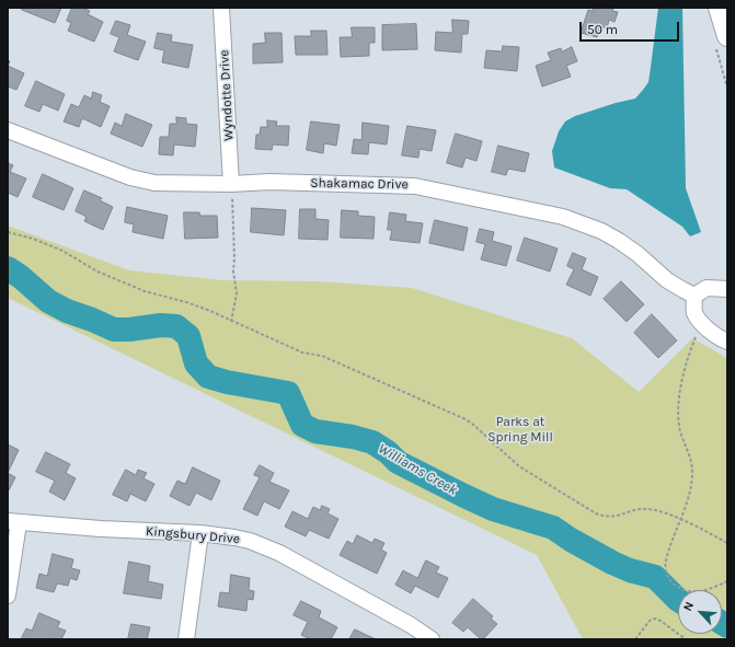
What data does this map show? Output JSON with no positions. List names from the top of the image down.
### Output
{
  "streets": {
    "street": ["Wyndotte Drive", "Shakamac Drive", "Kingsbury Drive"]
  },
  "crossings": [
    ["Wyndotte Drive", "Shakamac Drive"]
  ],
  "water": ["Williams Creek"],
  "parks": ["Parks at Spring Mill"],
  "scale_bar": "50 m",
  "north": "top left"
}
